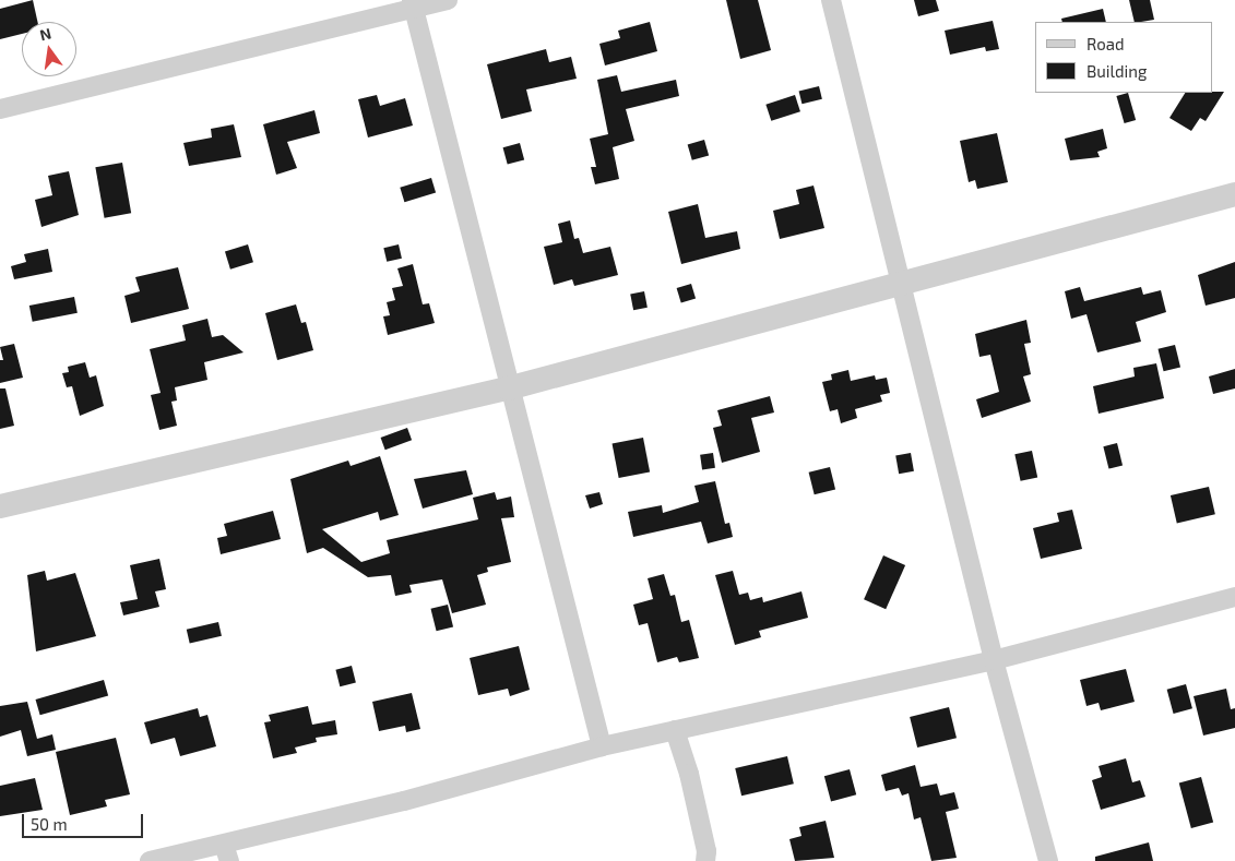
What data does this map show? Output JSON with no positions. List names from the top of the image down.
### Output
{
  "legend": ["Road", "Building"],
  "scale_bar": "50 m",
  "north": "top"
}
